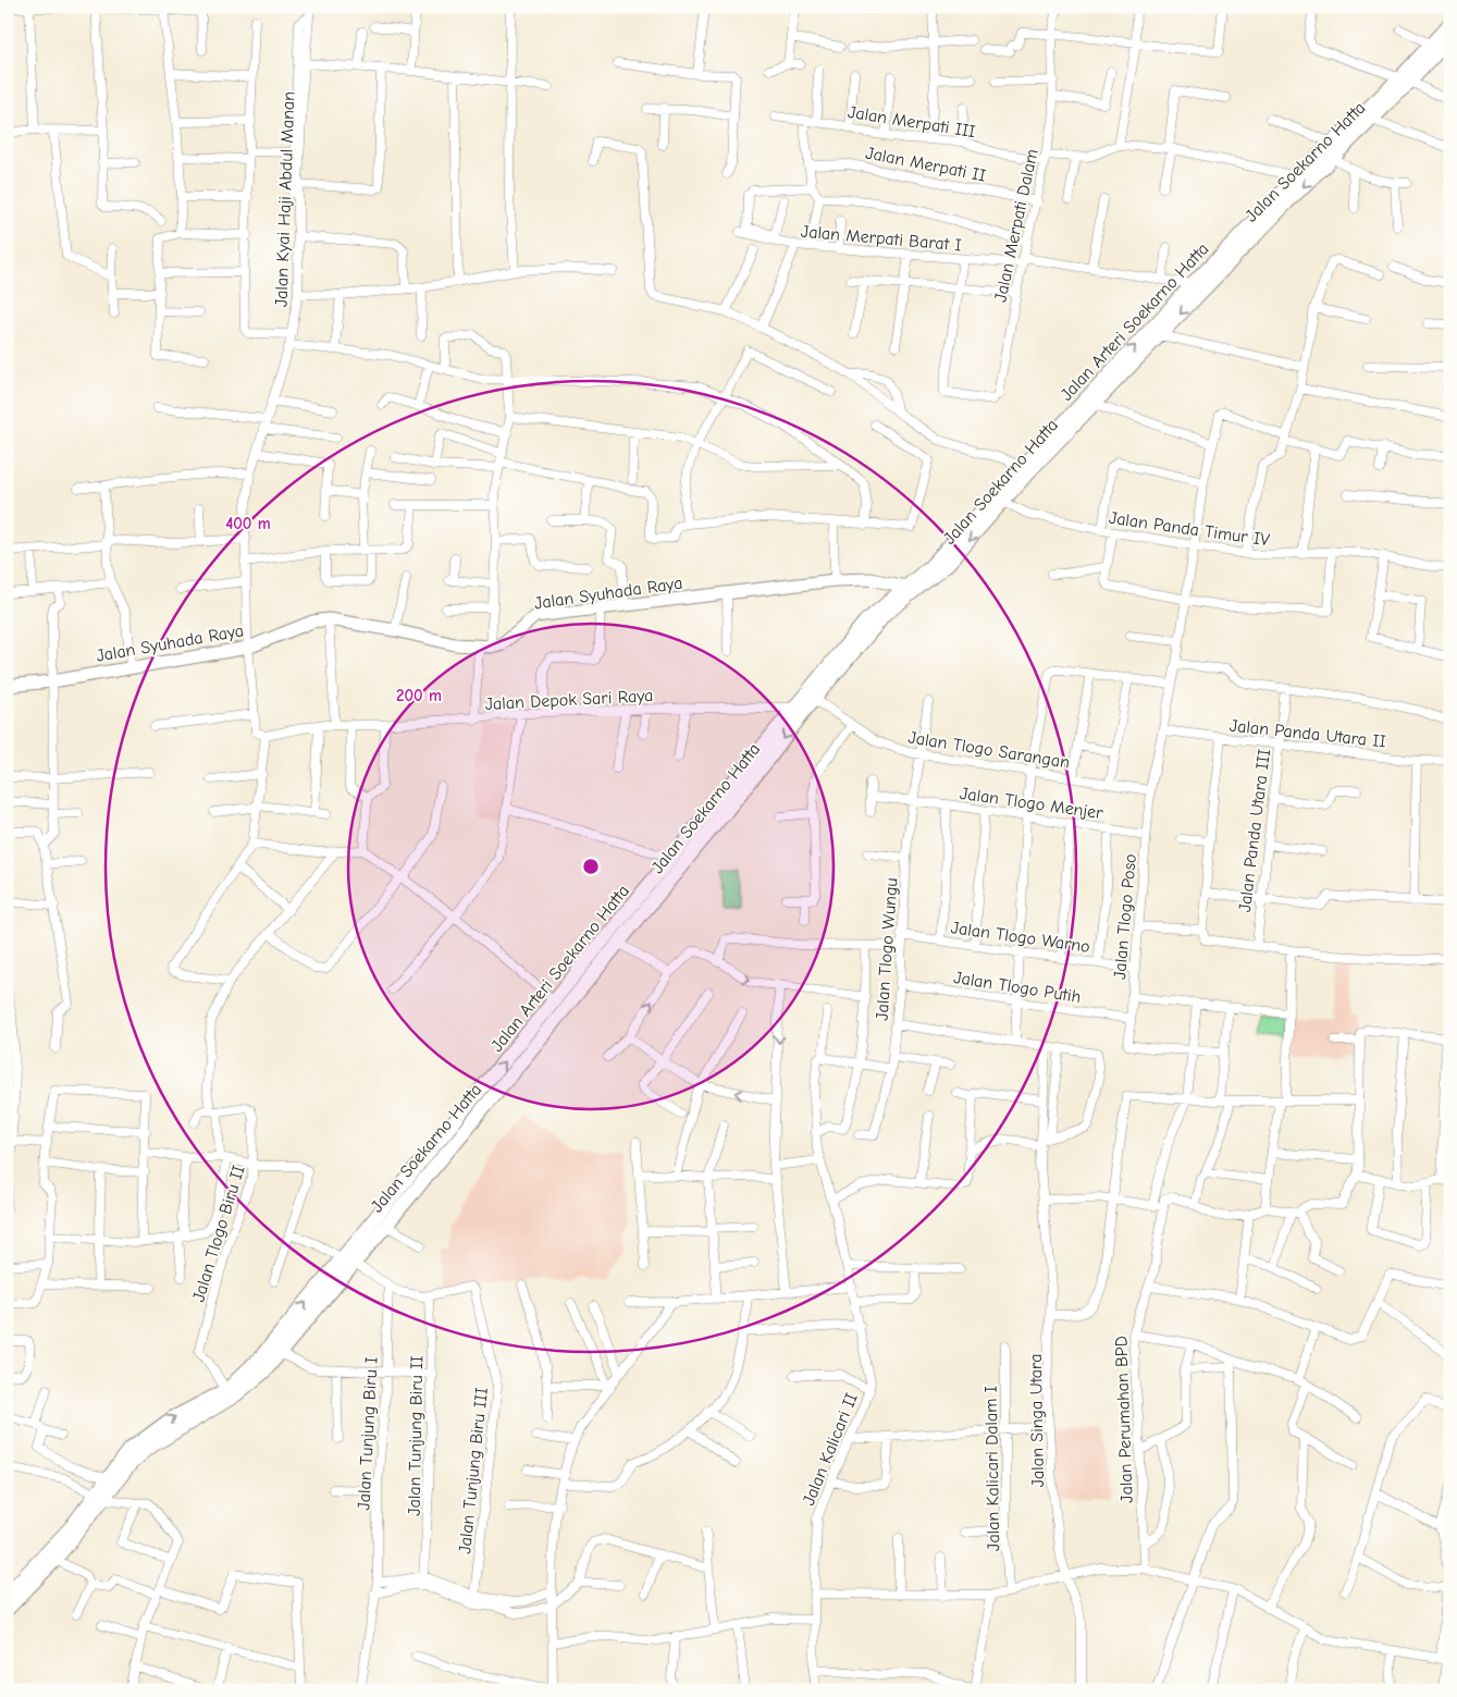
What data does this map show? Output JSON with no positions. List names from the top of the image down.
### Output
{
  "streets": {
    "main road": ["Jalan Soekarno Hatta", "Jalan Arteri Soekarno Hatta"],
    "street": [
      "Jalan Merpati III",
      "Jalan Merpati II",
      "Jalan Kyai Haji Abdul Manan",
      "Jalan Merpati Dalam",
      "Jalan Merpati Barat I",
      "Jalan Panda Timur IV",
      "Jalan Syuhada Raya",
      "Jalan Depok Sari Raya",
      "Jalan Panda Utara II",
      "Jalan Tlogo Sarangan",
      "Jalan Tlogo Menjer",
      "Jalan Panda Utara III",
      "Jalan Tlogo Poso",
      "Jalan Tlogo Warno",
      "Jalan Tlogo Wungu",
      "Jalan Tlogo Putih",
      "Jalan Tlogo Biru II",
      "Jalan Perumahan BPD",
      "Jalan Singa Utara",
      "Jalan Tunjung Biru I",
      "Jalan Tunjung Biru II",
      "Jalan Kalicari II",
      "Jalan Kalicari Dalam I",
      "Jalan Tunjung Biru III"
    ]
  },
  "crossings": [
    ["Jalan Merpati III", "Jalan Merpati Dalam"],
    ["Jalan Soekarno Hatta", "Jalan Arteri Soekarno Hatta"],
    ["Jalan Soekarno Hatta", "Jalan Panda Timur IV"],
    ["Jalan Soekarno Hatta", "Jalan Depok Sari Raya"],
    ["Jalan Soekarno Hatta", "Jalan Tlogo Sarangan"],
    ["Jalan Merpati II", "Jalan Merpati Dalam"],
    ["Jalan Kyai Haji Abdul Manan", "Jalan Syuhada Raya"],
    ["Jalan Merpati Dalam", "Jalan Merpati Barat I"],
    ["Jalan Merpati Barat I", "Jalan Arteri Soekarno Hatta"],
    ["Jalan Arteri Soekarno Hatta", "Jalan Panda Timur IV"],
    ["Jalan Arteri Soekarno Hatta", "Jalan Syuhada Raya"],
    ["Jalan Arteri Soekarno Hatta", "Jalan Depok Sari Raya"],
    ["Jalan Arteri Soekarno Hatta", "Jalan Tlogo Sarangan"],
    ["Jalan Arteri Soekarno Hatta", "Jalan Tlogo Biru II"],
    ["Jalan Panda Timur IV", "Jalan Tlogo Poso"],
    ["Jalan Depok Sari Raya", "Jalan Tlogo Sarangan"],
    ["Jalan Panda Utara II", "Jalan Panda Utara III"],
    ["Jalan Panda Utara II", "Jalan Tlogo Poso"],
    ["Jalan Tlogo Sarangan", "Jalan Tlogo Poso"],
    ["Jalan Tlogo Sarangan", "Jalan Tlogo Wungu"],
    ["Jalan Tlogo Menjer", "Jalan Tlogo Poso"],
    ["Jalan Tlogo Menjer", "Jalan Tlogo Wungu"],
    ["Jalan Tlogo Poso", "Jalan Tlogo Warno"],
    ["Jalan Tlogo Poso", "Jalan Tlogo Putih"],
    ["Jalan Tlogo Poso", "Jalan Perumahan BPD"],
    ["Jalan Tlogo Warno", "Jalan Tlogo Wungu"],
    ["Jalan Tlogo Wungu", "Jalan Tlogo Putih"],
    ["Jalan Tunjung Biru II", "Jalan Tunjung Biru III"]
  ],
  "one_way": ["Jalan Soekarno Hatta", "Jalan Arteri Soekarno Hatta"],
  "rings": ["400 m", "200 m"]
}
